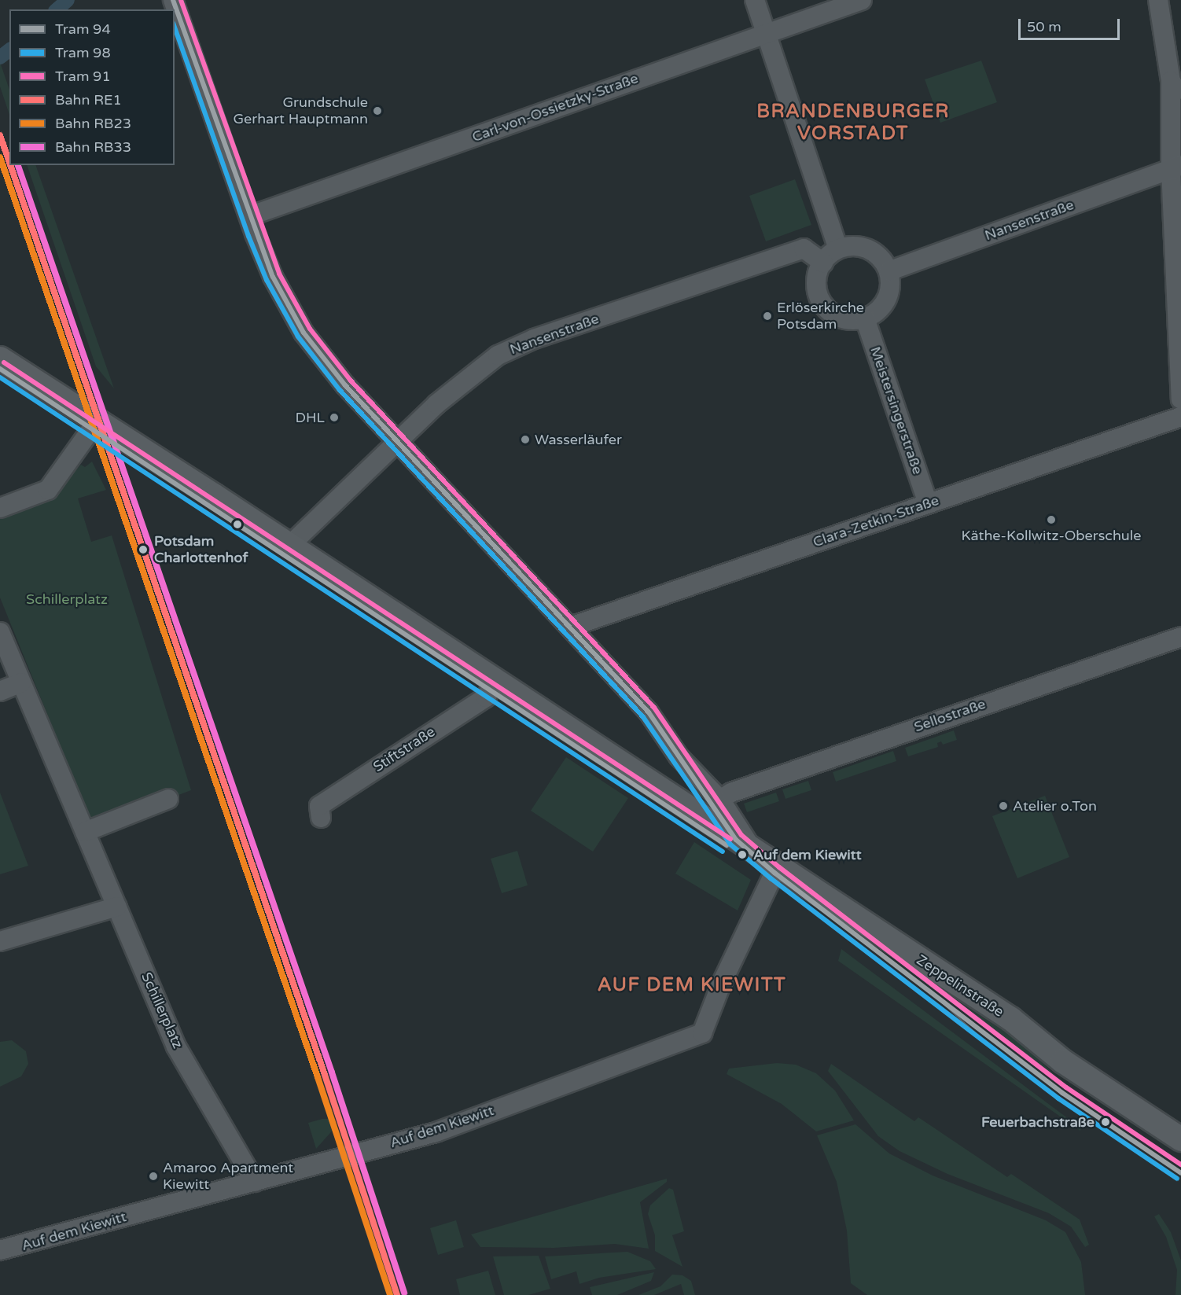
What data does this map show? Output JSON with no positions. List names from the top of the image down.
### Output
{
  "streets": {
    "main road": ["Zeppelinstraße"],
    "street": [
      "Carl-von-Ossietzky-Straße",
      "Nansenstraße",
      "Meistersingerstraße",
      "Clara-Zetkin-Straße",
      "Sellostraße",
      "Stiftstraße",
      "Schillerplatz",
      "Auf dem Kiewitt"
    ]
  },
  "crossings": [
    ["Nansenstraße", "Meistersingerstraße"],
    ["Nansenstraße", "Zeppelinstraße"],
    ["Meistersingerstraße", "Clara-Zetkin-Straße"],
    ["Stiftstraße", "Zeppelinstraße"],
    ["Zeppelinstraße", "Auf dem Kiewitt"],
    ["Schillerplatz", "Auf dem Kiewitt"]
  ],
  "districts": ["BRANDENBURGER VORSTADT", "AUF DEM KIEWITT"],
  "parks": ["Schillerplatz"],
  "places": [
    "Grundschule Gerhart Hauptmann",
    "Erlöserkirche Potsdam",
    "DHL",
    "Wasserläufer",
    "Käthe-Kollwitz-Oberschule",
    "Potsdam Charlottenhof",
    "Atelier o.Ton",
    "Auf dem Kiewitt",
    "Feuerbachstraße",
    "Amaroo Apartment Kiewitt"
  ],
  "lines": [
    "tram line 94",
    "tram line 91",
    "tram line 98",
    "rail line RE1",
    "rail line RB23",
    "rail line RB33"
  ],
  "legend": [
    "Tram 94",
    "Tram 98",
    "Tram 91",
    "Bahn RE1",
    "Bahn RB23",
    "Bahn RB33"
  ],
  "scale_bar": "50 m"
}
